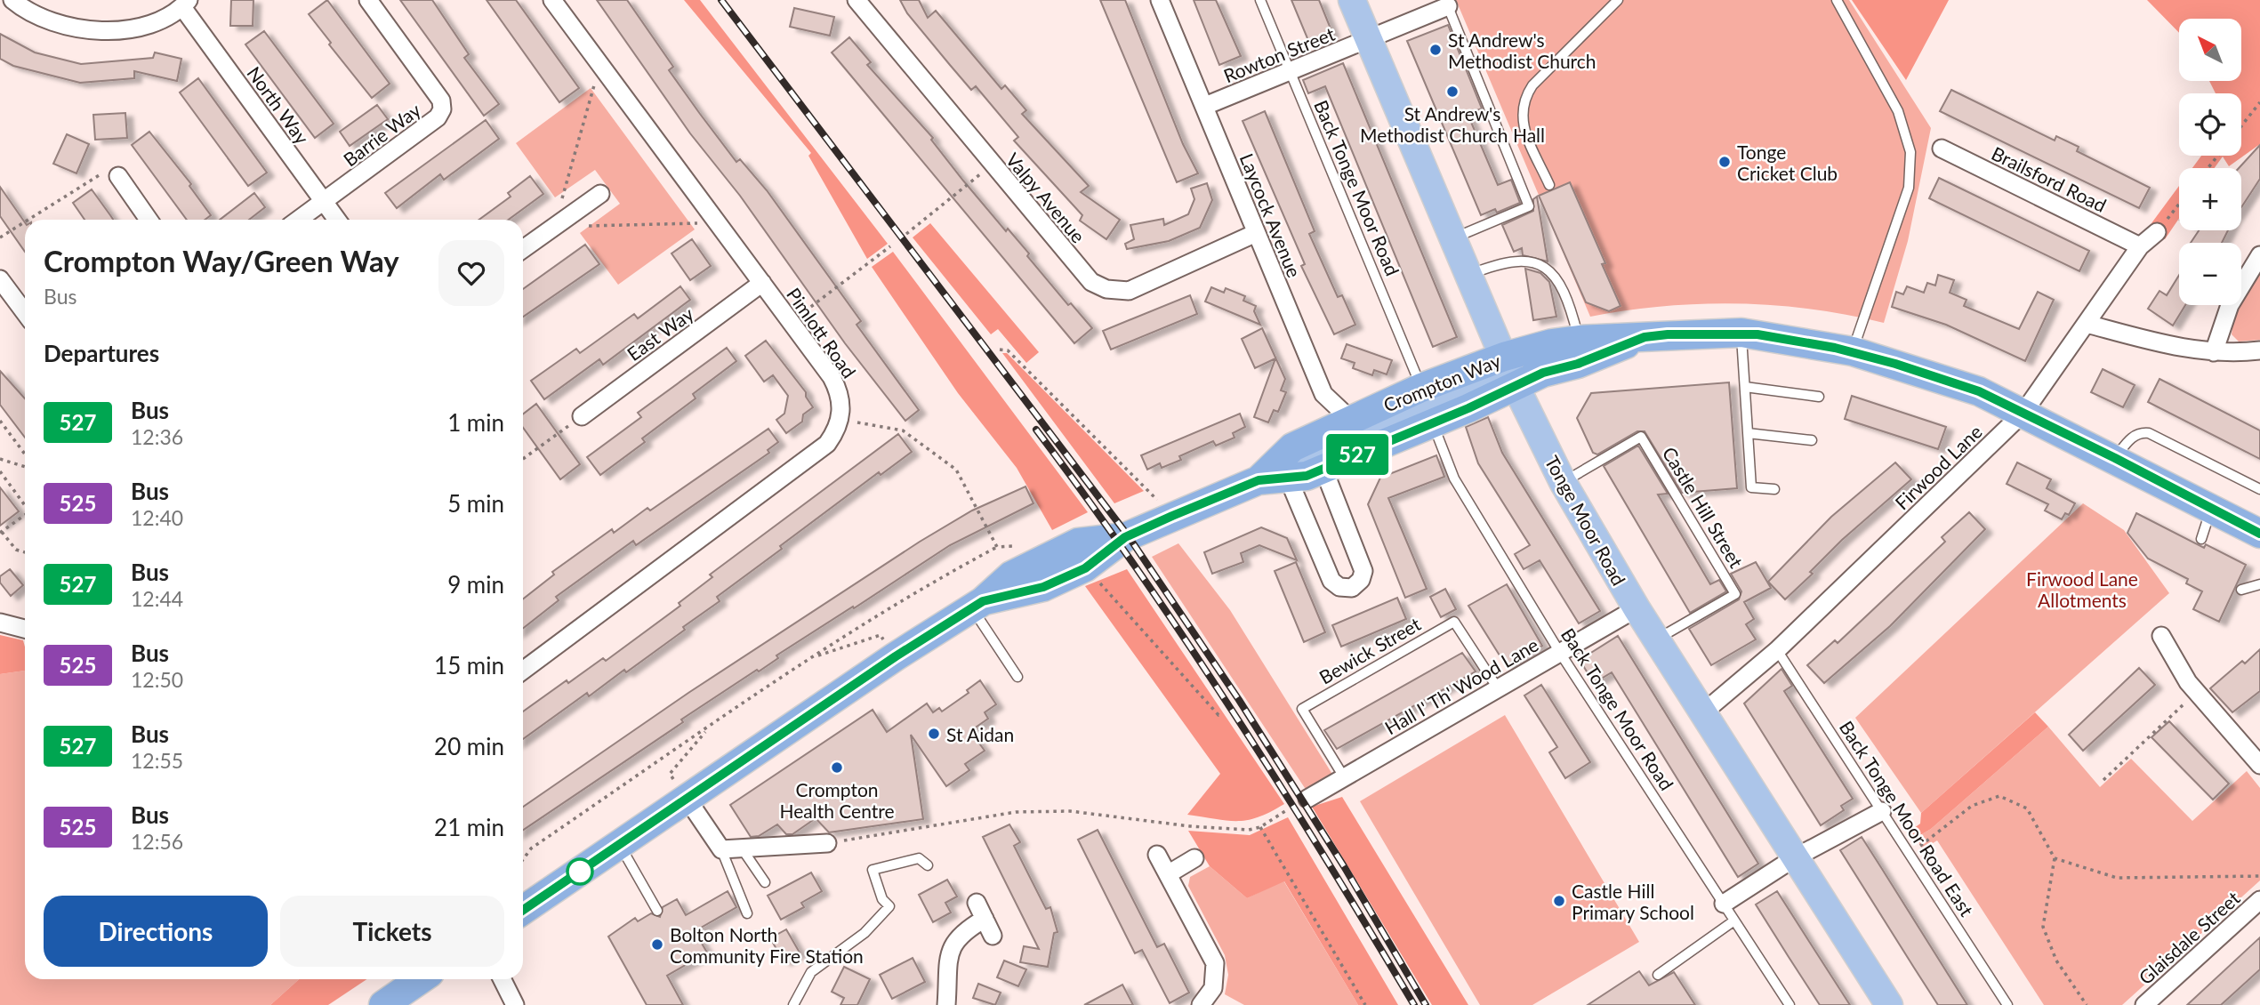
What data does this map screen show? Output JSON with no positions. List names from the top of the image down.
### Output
{
  "streets": {
    "highway": ["Crompton Way"],
    "main road": ["Tonge Moor Road"],
    "street": [
      "Rowton Street",
      "North Way",
      "Barrie Way",
      "Brailsford Road",
      "Valpy Avenue",
      "Laycock Avenue",
      "Pimlott Road",
      "East Way",
      "Firwood Lane",
      "Hall I' Th' Wood Lane",
      "Glaisdale Street"
    ],
    "lane": [
      "Back Tonge Moor Road",
      "Castle Hill Street",
      "Bewick Street",
      "Back Tonge Moor Road East"
    ]
  },
  "crossings": [
    ["Rowton Street", "Back Tonge Moor Road"],
    ["Rowton Street", "Laycock Avenue"],
    ["Rowton Street", "Tonge Moor Road"],
    ["North Way", "Barrie Way"],
    ["Brailsford Road", "Firwood Lane"],
    ["Back Tonge Moor Road", "Crompton Way"],
    ["Back Tonge Moor Road", "Hall I' Th' Wood Lane"],
    ["Valpy Avenue", "Laycock Avenue"],
    ["Laycock Avenue", "Crompton Way"],
    ["Pimlott Road", "East Way"],
    ["Crompton Way", "Firwood Lane"],
    ["Crompton Way", "Tonge Moor Road"],
    ["Firwood Lane", "Tonge Moor Road"],
    ["Firwood Lane", "Back Tonge Moor Road East"],
    ["Castle Hill Street", "Tonge Moor Road"],
    ["Tonge Moor Road", "Hall I' Th' Wood Lane"],
    ["Bewick Street", "Hall I' Th' Wood Lane"]
  ],
  "parks": ["Firwood Lane Allotments"],
  "places": [
    "St Andrew's Methodist Church",
    "St Andrew's Methodist Church Hall",
    "Tonge Cricket Club",
    "St Aidan",
    "Crompton Health Centre",
    "Castle Hill Primary School",
    "Bolton North Community Fire Station"
  ],
  "lines": ["bus line 527"],
  "north": "top left",
  "page": {
    "on_map": "527",
    "map_buttons": ["+", "−"],
    "heading": [
      ["Crompton Way/Green Way", "Bus"],
      "Departures"
    ],
    "list": [
      {
        "mark": "527",
        "name": "Bus",
        "note": "12:36",
        "value": "1 min"
      },
      {
        "mark": "525",
        "name": "Bus",
        "note": "12:40",
        "value": "5 min"
      },
      {
        "mark": "527",
        "name": "Bus",
        "note": "12:44",
        "value": "9 min"
      },
      {
        "mark": "525",
        "name": "Bus",
        "note": "12:50",
        "value": "15 min"
      },
      {
        "mark": "527",
        "name": "Bus",
        "note": "12:55",
        "value": "20 min"
      },
      {
        "mark": "525",
        "name": "Bus",
        "note": "12:56",
        "value": "21 min"
      }
    ],
    "buttons": ["Directions", "Tickets"]
  }
}
